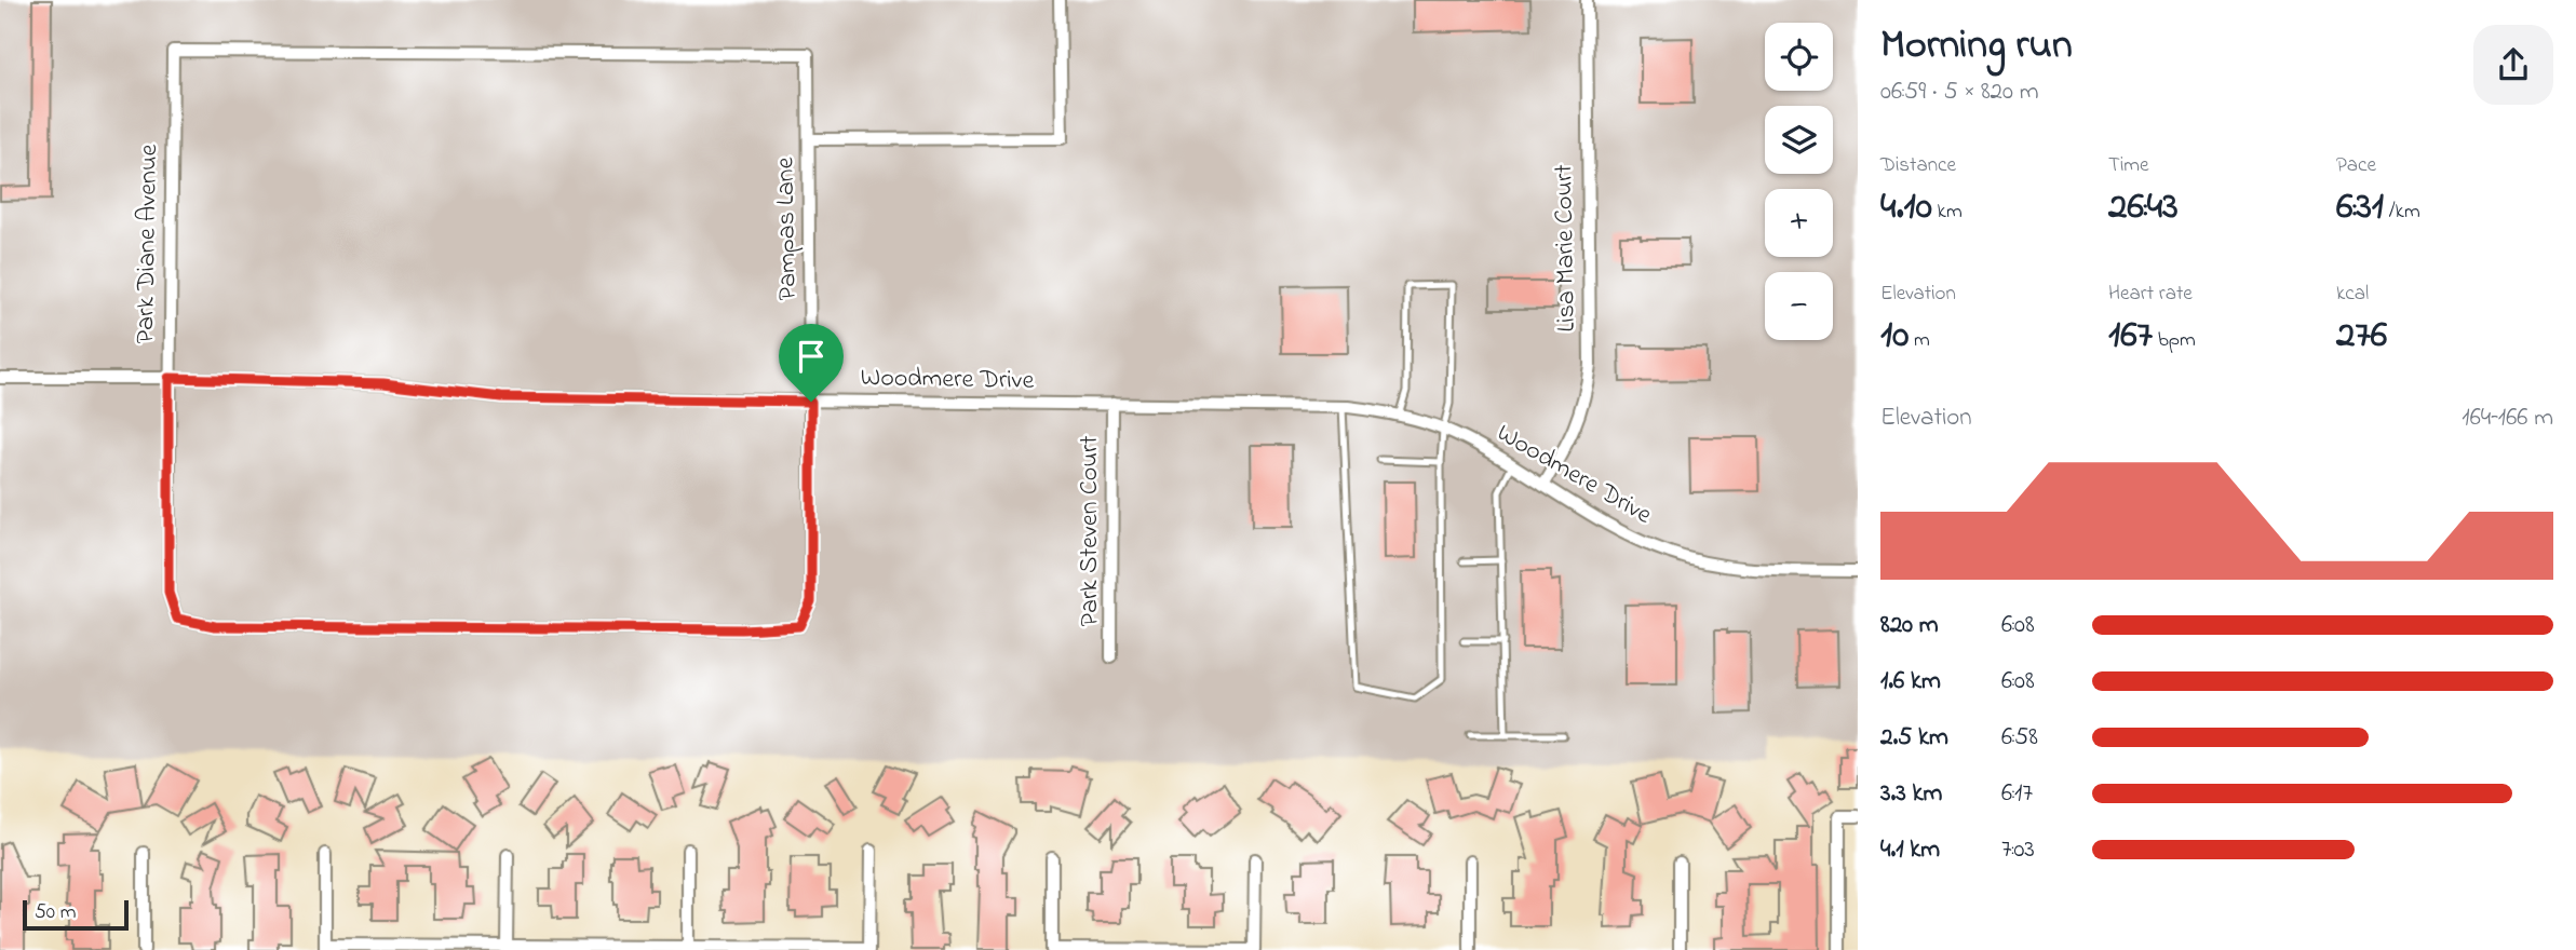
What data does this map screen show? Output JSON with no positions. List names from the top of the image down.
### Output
{
  "streets": {
    "street": [
      "Pampas Lane",
      "Park Diane Avenue",
      "Lisa Marie Court",
      "Woodmere Drive",
      "Park Steven Court"
    ]
  },
  "crossings": [
    ["Pampas Lane", "Park Diane Avenue"],
    ["Pampas Lane", "Woodmere Drive"],
    ["Park Diane Avenue", "Woodmere Drive"],
    ["Lisa Marie Court", "Woodmere Drive"],
    ["Woodmere Drive", "Park Steven Court"]
  ],
  "scale_bar": "50 m",
  "page": {
    "heading": ["Morning run", "06:59 · 5 × 820 m"],
    "map_buttons": ["+", "−"],
    "stats": [
      ["Distance", "4.10 km"],
      ["Time", "26:43"],
      ["Pace", "6:31 /km"],
      ["Elevation", "10 m"],
      ["Heart rate", "167 bpm"],
      ["kcal", "276"]
    ],
    "chart": ["Elevation", "164–166 m"],
    "list": [
      {
        "name": "820 m",
        "note": "6:08"
      },
      {
        "name": "1.6 km",
        "note": "6:08"
      },
      {
        "name": "2.5 km",
        "note": "6:58"
      },
      {
        "name": "3.3 km",
        "note": "6:17"
      },
      {
        "name": "4.1 km",
        "note": "7:03"
      }
    ],
    "scale": "50 m"
  }
}
